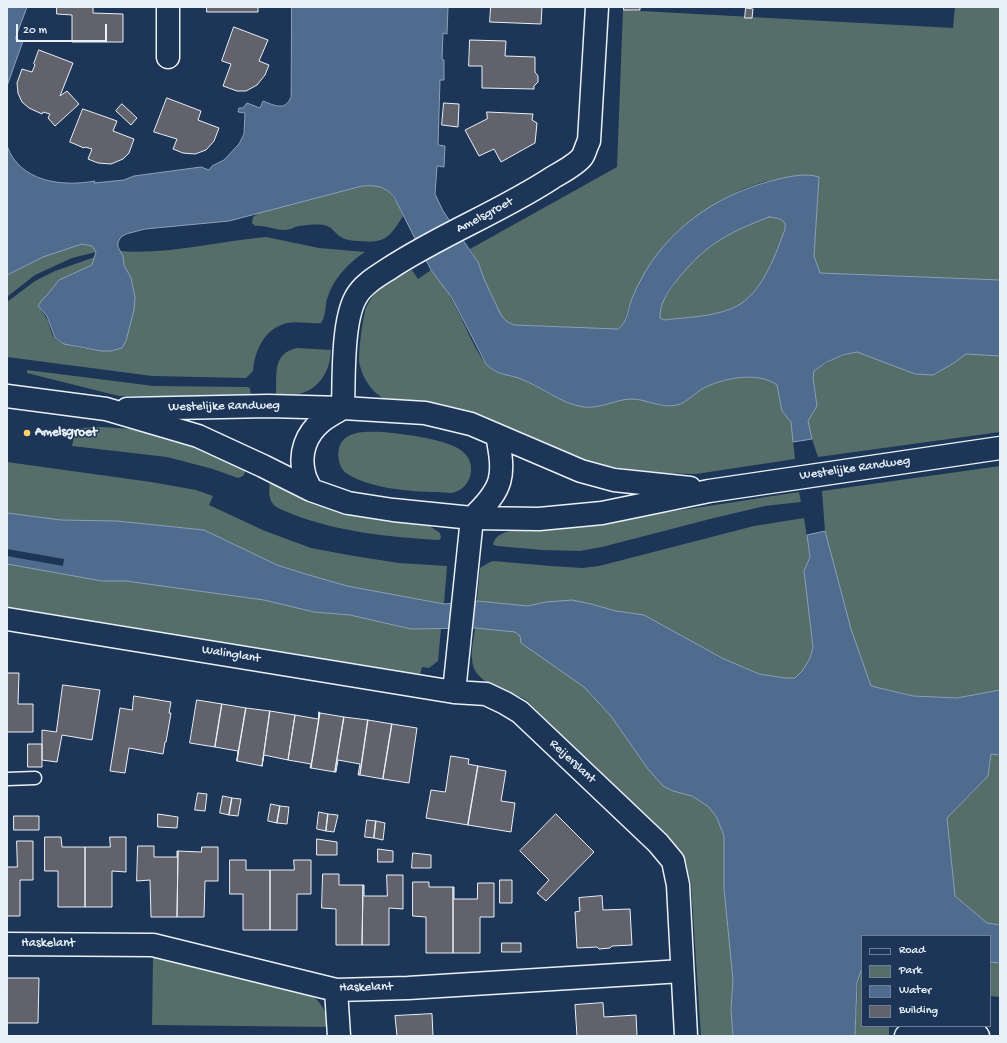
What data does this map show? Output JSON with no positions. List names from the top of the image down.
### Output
{
  "streets": {
    "street": [
      "Amelsgroet",
      "Westelijke Randweg",
      "Walinglant",
      "Reijerslant",
      "Haskelant"
    ]
  },
  "crossings": [
    ["Amelsgroet", "Westelijke Randweg"],
    ["Walinglant", "Reijerslant"],
    ["Reijerslant", "Haskelant"]
  ],
  "places": ["Amelsgroet"],
  "legend": [
    "Road",
    "Park",
    "Water",
    "Building"
  ],
  "scale_bar": "20 m"
}
